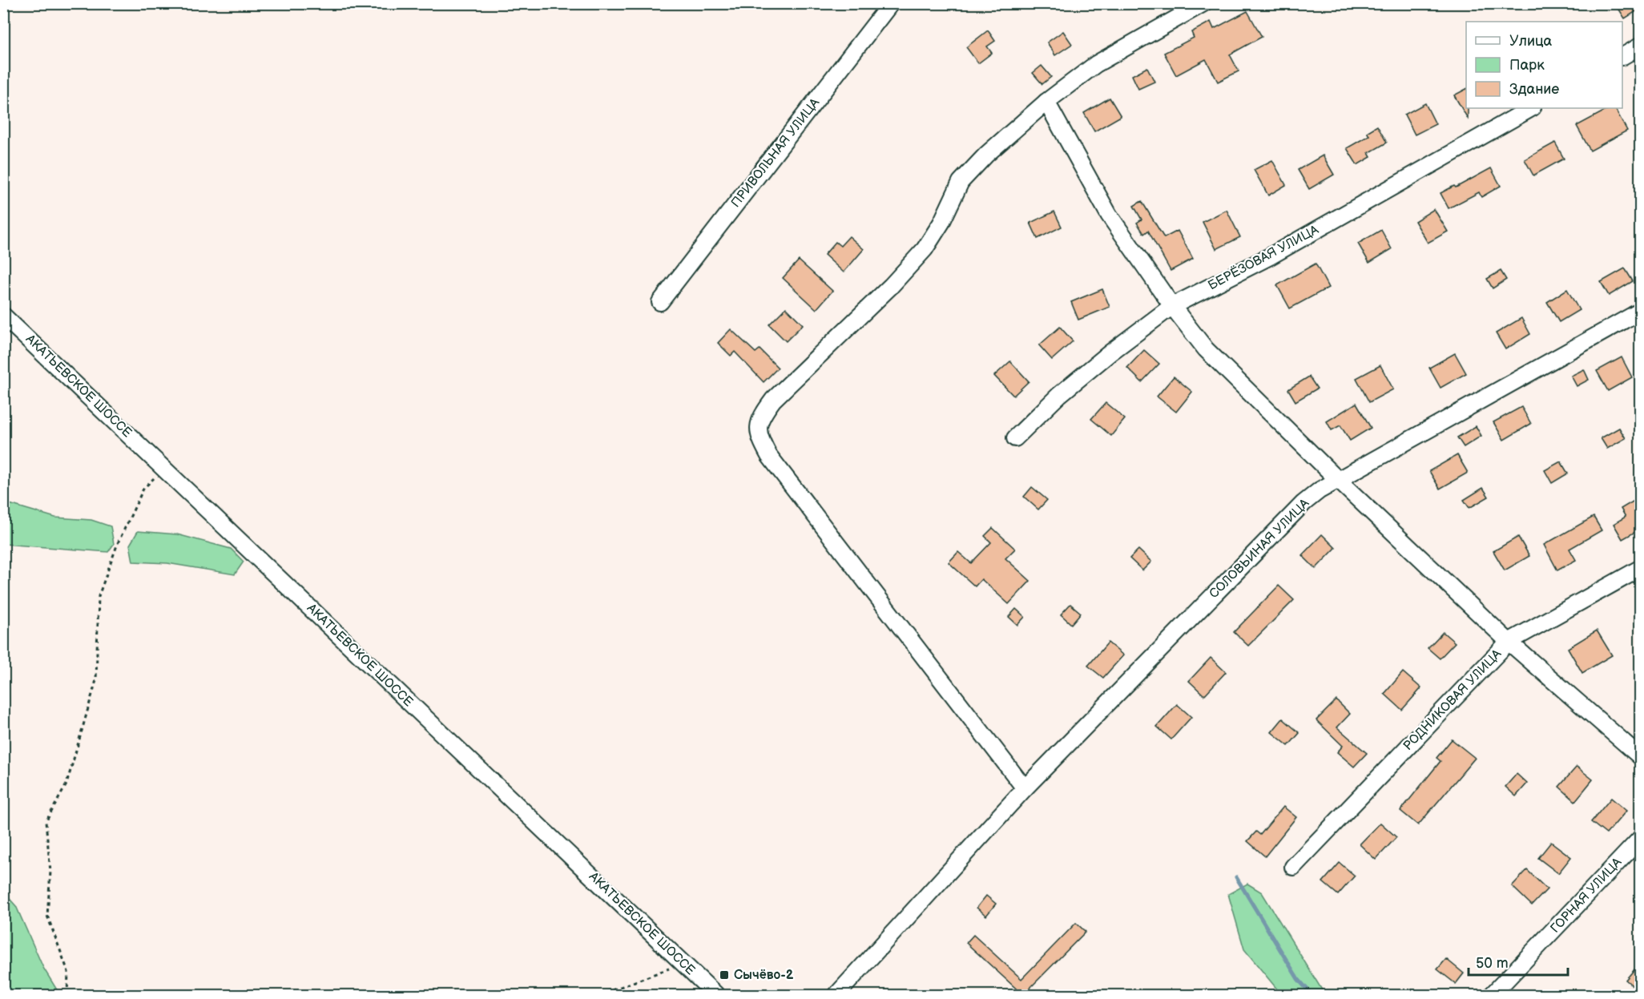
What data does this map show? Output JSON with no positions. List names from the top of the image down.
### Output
{
  "streets": {
    "street": [
      "ПРИВОЛЬНАЯ УЛИЦА",
      "БЕРЁЗОВАЯ УЛИЦА",
      "АКАТЬЕВСКОЕ ШОССЕ",
      "СОЛОВЬИНАЯ УЛИЦА",
      "РОДНИКОВАЯ УЛИЦА",
      "ГОРНАЯ УЛИЦА"
    ]
  },
  "places": {
    "transit": ["Сычёво-2"]
  },
  "legend": ["Улица", "Парк", "Здание"],
  "scale_bar": "50 m"
}
